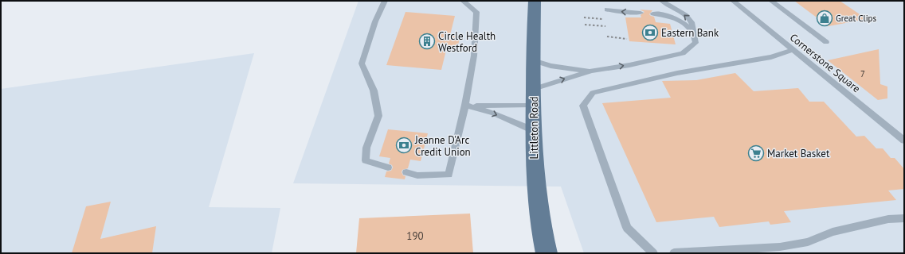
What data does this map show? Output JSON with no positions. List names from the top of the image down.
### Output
{
  "streets": {
    "main road": ["Littleton Road"],
    "lane": ["Cornerstone Square"]
  },
  "places": {
    "shop": ["Great Clips"],
    "bank": ["Eastern Bank", "Jeanne D'Arc Credit Union"],
    "building": ["Circle Health Westford"],
    "supermarket": ["Market Basket"]
  },
  "house_numbers": ["7", "190"]
}
